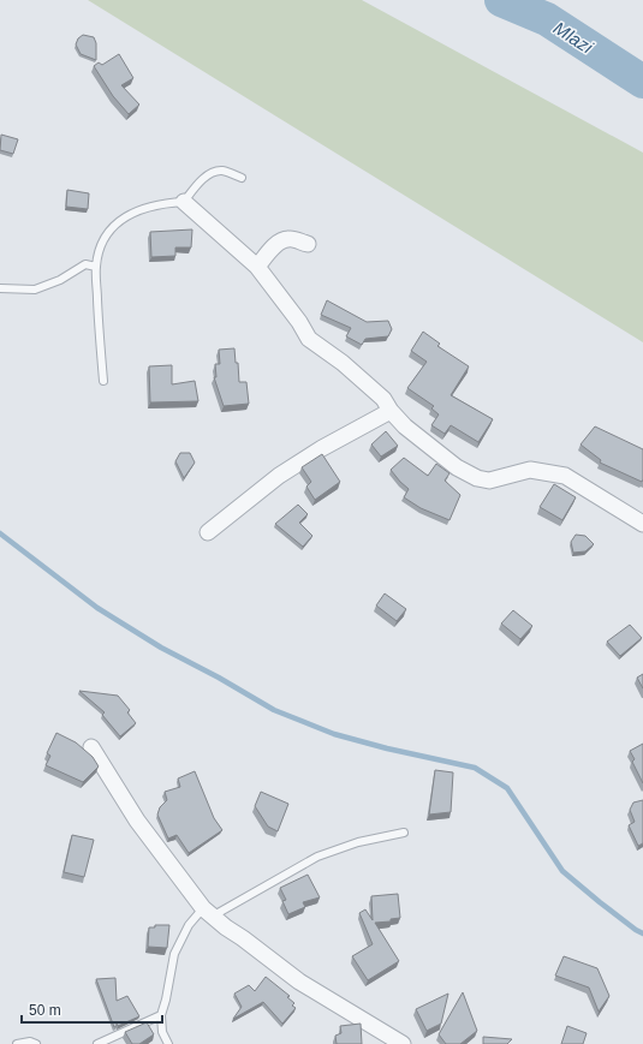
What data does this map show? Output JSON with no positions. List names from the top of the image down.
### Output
{
  "water": ["Mlazi"],
  "scale_bar": "50 m"
}
